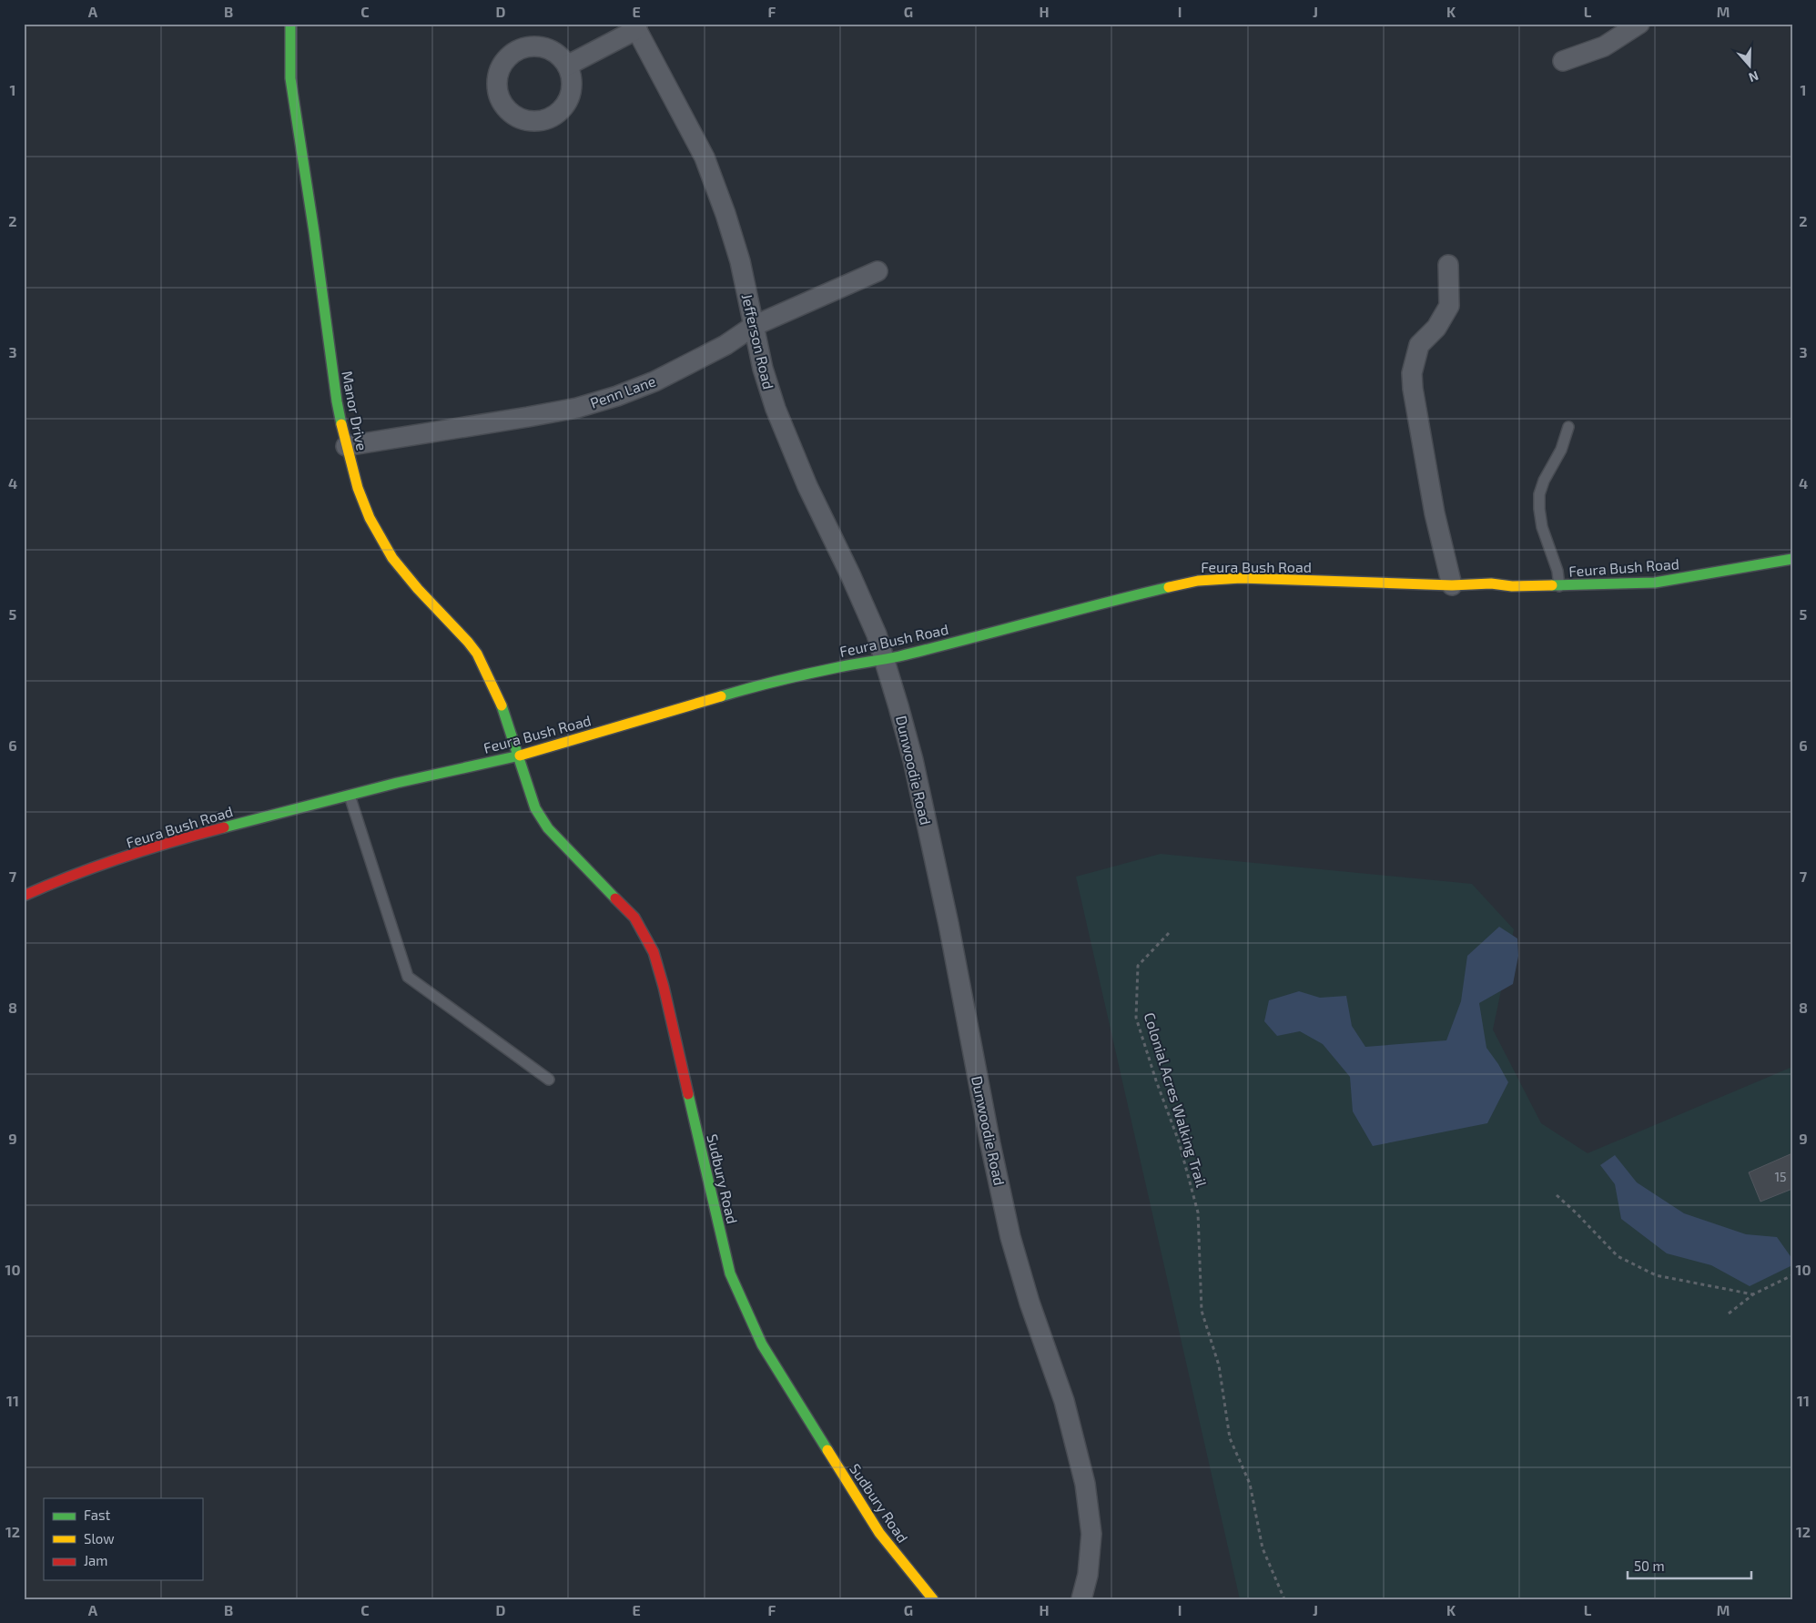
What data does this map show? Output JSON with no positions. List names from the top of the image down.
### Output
{
  "streets": {
    "main road": ["Manor Drive", "Feura Bush Road", "Sudbury Road"],
    "street": ["Jefferson Road", "Penn Lane", "Dunwoodie Road"],
    "path": ["Colonial Acres Walking Trail"]
  },
  "crossings": [
    ["Jefferson Road", "Penn Lane"],
    ["Jefferson Road", "Feura Bush Road"],
    ["Jefferson Road", "Dunwoodie Road"],
    ["Penn Lane", "Manor Drive"],
    ["Manor Drive", "Feura Bush Road"],
    ["Manor Drive", "Sudbury Road"],
    ["Feura Bush Road", "Dunwoodie Road"],
    ["Feura Bush Road", "Sudbury Road"]
  ],
  "house_numbers": ["15"],
  "legend": ["Fast", "Slow", "Jam"],
  "scale_bar": "50 m",
  "north": "bottom",
  "grid": {
    "columns": [
      "A",
      "B",
      "C",
      "D",
      "E",
      "F",
      "G",
      "H",
      "I",
      "J",
      "K",
      "L",
      "M"
    ],
    "rows": [
      "1",
      "2",
      "3",
      "4",
      "5",
      "6",
      "7",
      "8",
      "9",
      "10",
      "11",
      "12"
    ]
  }
}
